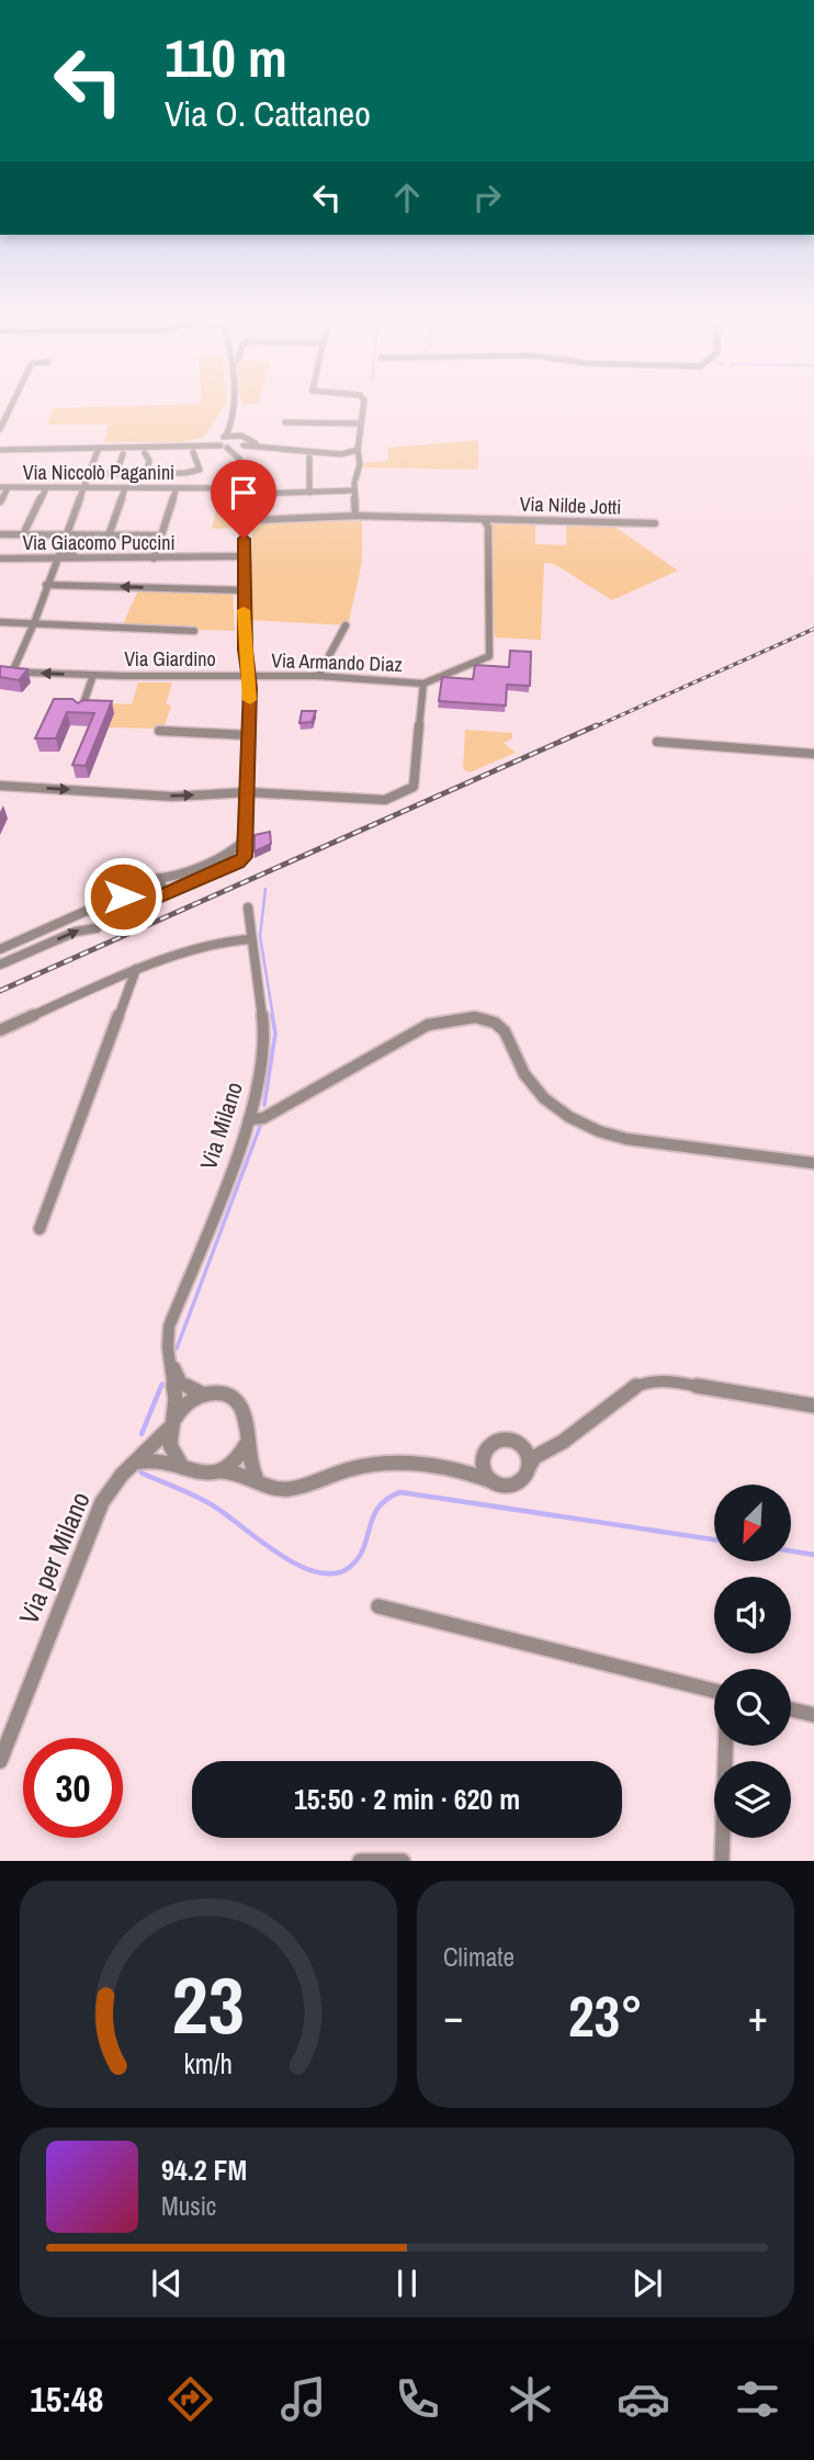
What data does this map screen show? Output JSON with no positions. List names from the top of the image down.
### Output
{
  "streets": {
    "street": [
      "Via Niccolò Paganini",
      "Via Nilde Jotti",
      "Via Giacomo Puccini",
      "Via Giardino",
      "Via Armando Diaz",
      "Via Milano",
      "Via per Milano"
    ]
  },
  "crossings": [
    ["Via Giardino", "Via Armando Diaz"]
  ],
  "north": "bottom left",
  "page": {
    "turn": ["110 m", "Via O. Cattaneo"],
    "limit": "30",
    "trip": "15:50 · 2 min · 620 m",
    "tile": "Climate",
    "heat": ["−", "23°", "+"],
    "song": ["94.2 FM", "Music"],
    "tabs": "15:48",
    "gauge": ["23", "km/h"]
  }
}
